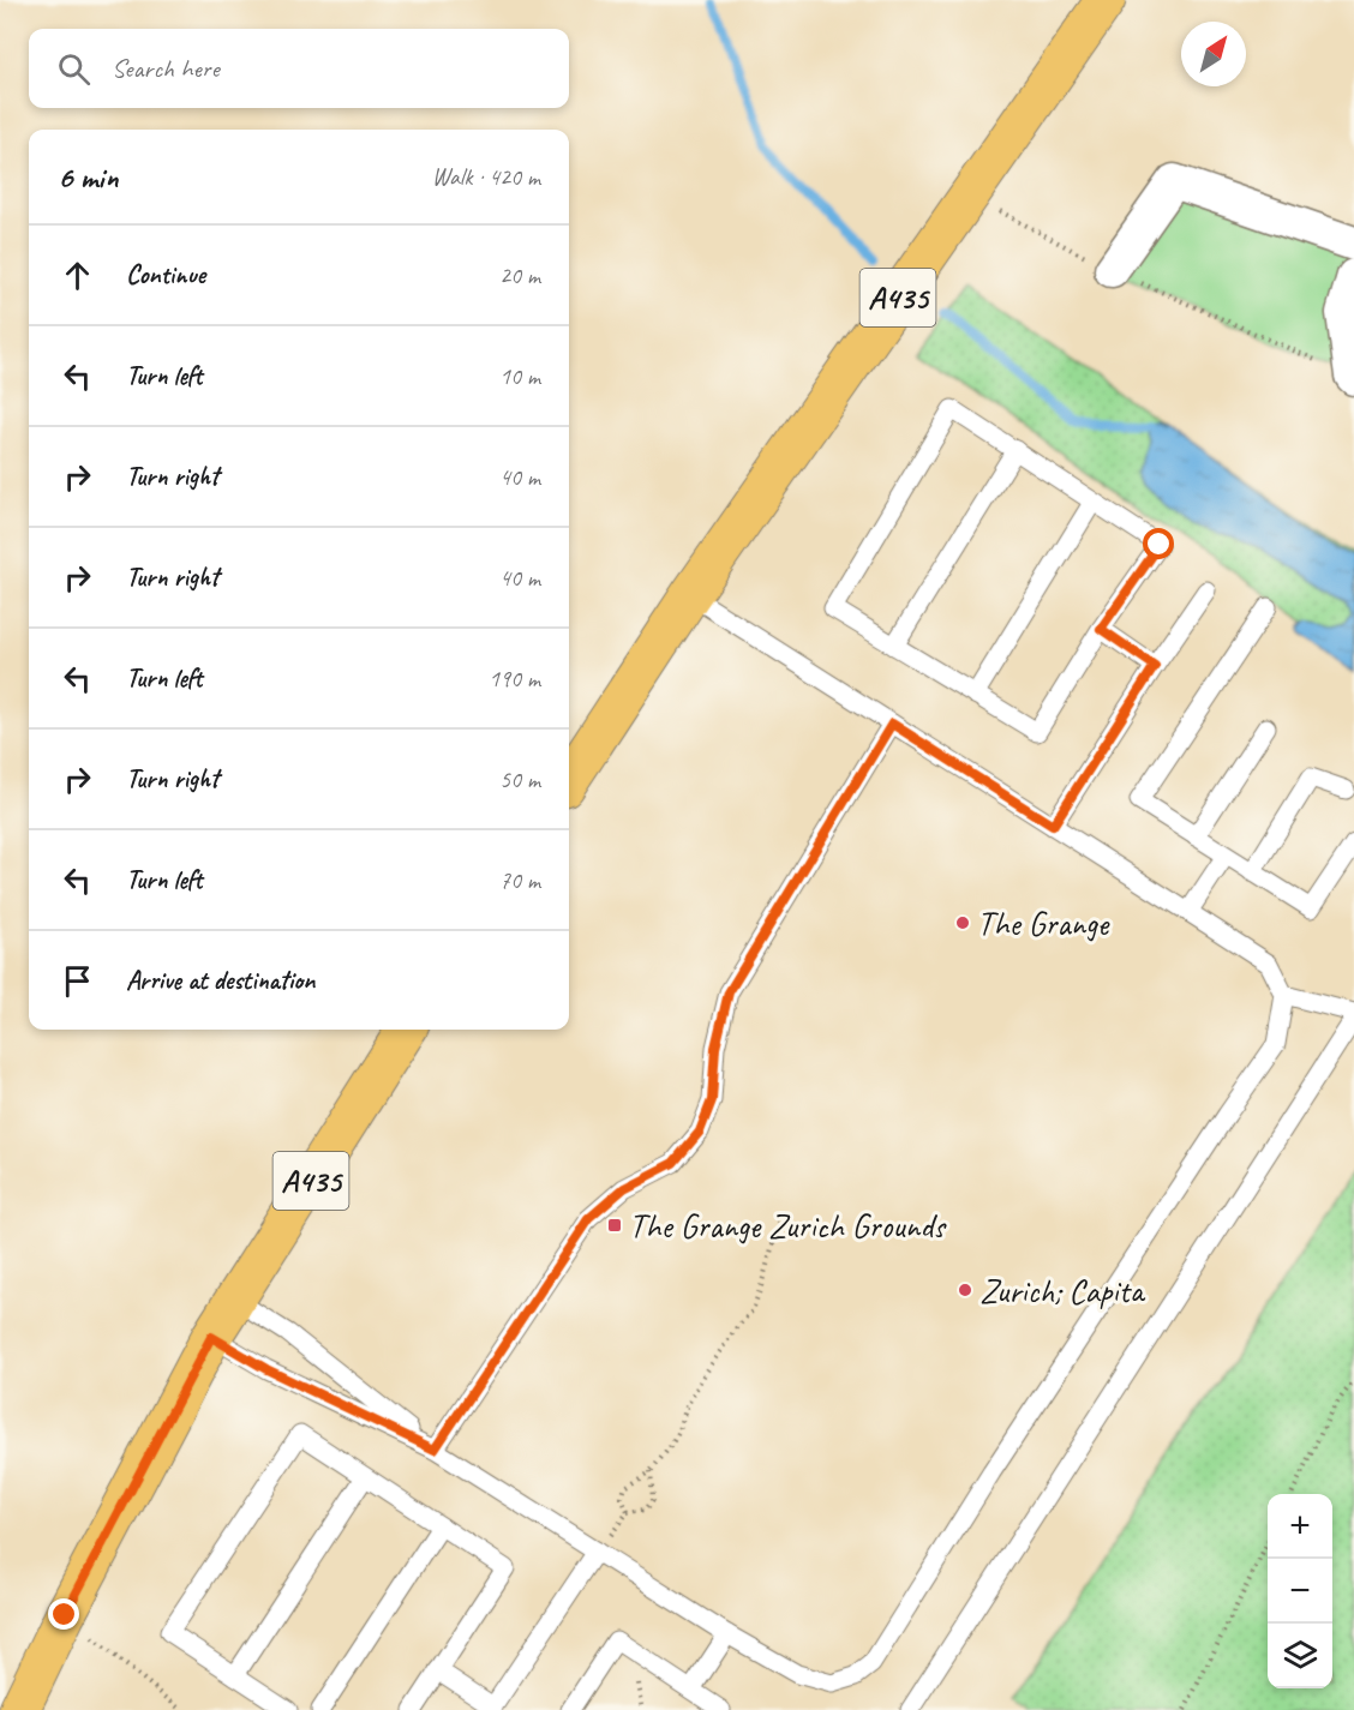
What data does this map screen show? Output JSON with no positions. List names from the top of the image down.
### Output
{
  "streets": {
    "main road": ["A435"]
  },
  "places": {
    "other": ["The Grange", "Zurich; Capita"],
    "transit": ["The Grange Zurich Grounds"]
  },
  "north": "top right",
  "page": {
    "search": "Search here",
    "heading": ["6 min", "Walk · 420 m"],
    "list": [
      ["Continue", "20 m"],
      ["Turn left", "10 m"],
      ["Turn right", "40 m"],
      ["Turn right", "40 m"],
      ["Turn left", "190 m"],
      ["Turn right", "50 m"],
      ["Turn left", "70 m"],
      "Arrive at destination"
    ],
    "map_buttons": ["+", "−"]
  }
}
